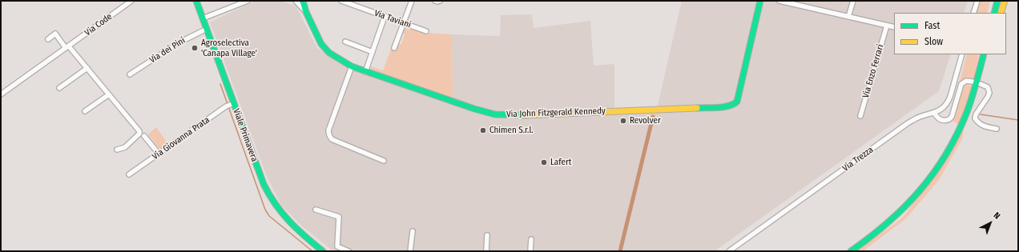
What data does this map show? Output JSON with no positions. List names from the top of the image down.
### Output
{
  "streets": {
    "main road": ["Via John Fitzgerald Kennedy", "Viale Primavera"],
    "street": [
      "Via Taviani",
      "Via Code",
      "Via dei Pini",
      "Via Enzo Ferrari",
      "Via Giovanna Prata",
      "Via Trezza"
    ]
  },
  "crossings": [
    ["Via dei Pini", "Viale Primavera"],
    ["Viale Primavera", "Via Giovanna Prata"]
  ],
  "places": [
    "Agroselectiva 'Canapa Village'",
    "Revolver",
    "Chimen S.r.l.",
    "Lafert"
  ],
  "legend": ["Fast", "Slow"],
  "north": "top right"
}
